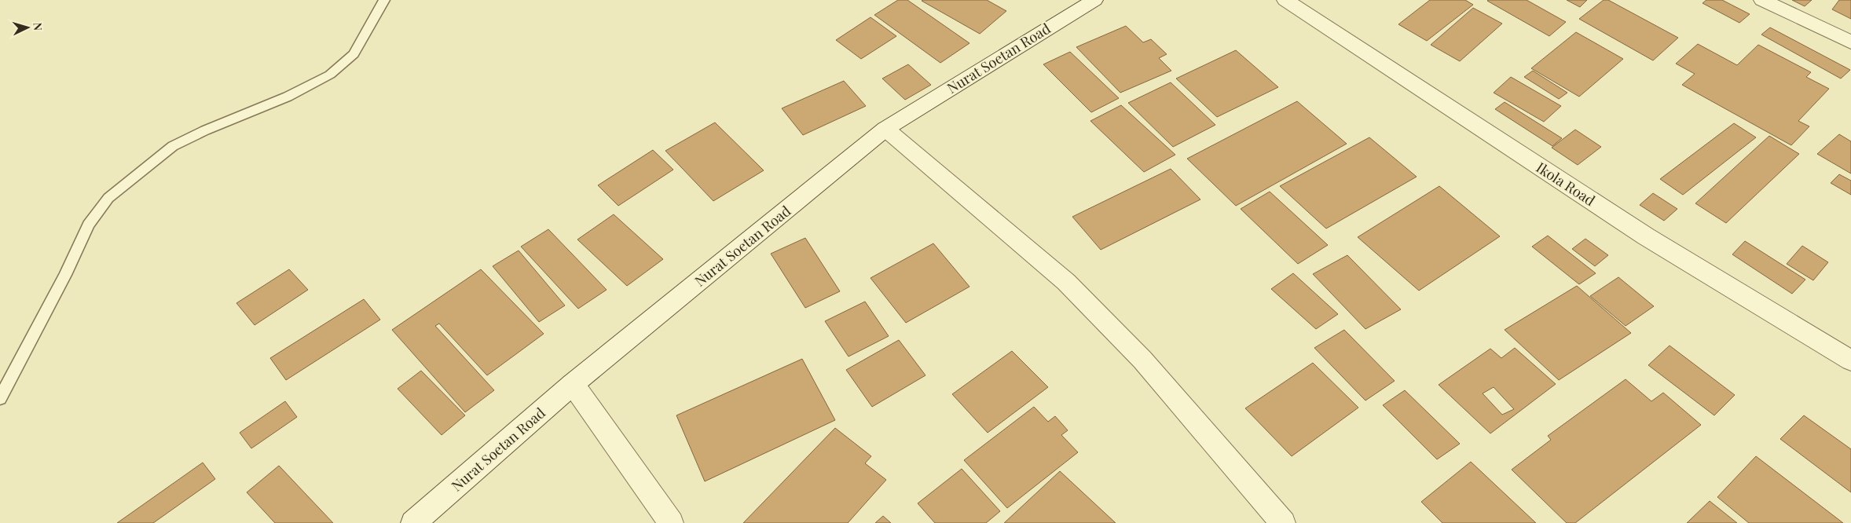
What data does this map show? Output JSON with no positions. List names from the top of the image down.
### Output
{
  "streets": {
    "street": ["Nurat Soetan Road", "Ikola Road"]
  },
  "north": "right"
}
